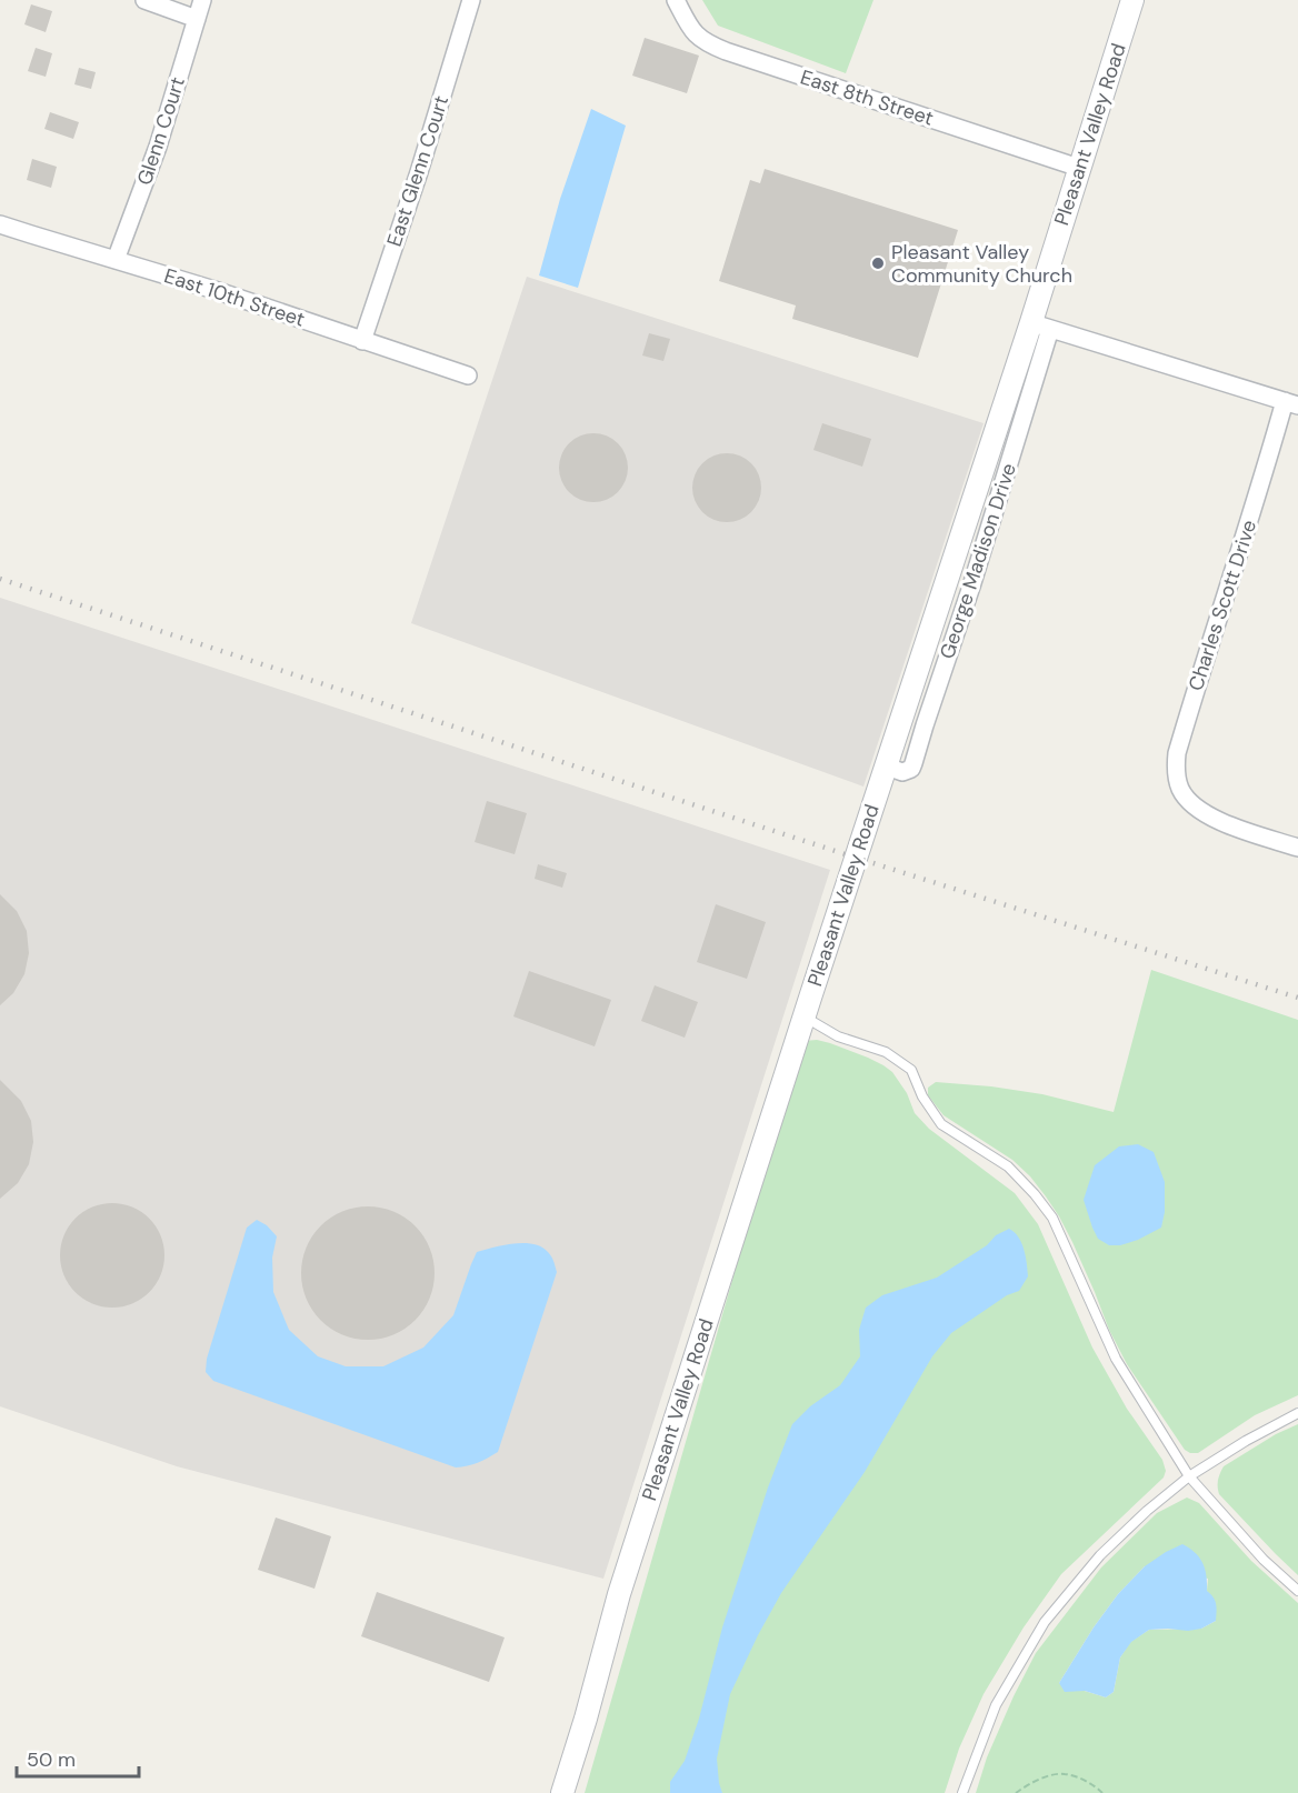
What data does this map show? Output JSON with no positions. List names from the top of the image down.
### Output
{
  "streets": {
    "street": [
      "East 8th Street",
      "Glenn Court",
      "Pleasant Valley Road",
      "East Glenn Court",
      "East 10th Street",
      "Charles Scott Drive"
    ]
  },
  "crossings": [
    ["East 8th Street", "Pleasant Valley Road"],
    ["Glenn Court", "East 10th Street"],
    ["East Glenn Court", "East 10th Street"]
  ],
  "places": ["Pleasant Valley Community Church"],
  "scale_bar": "50 m"
}
